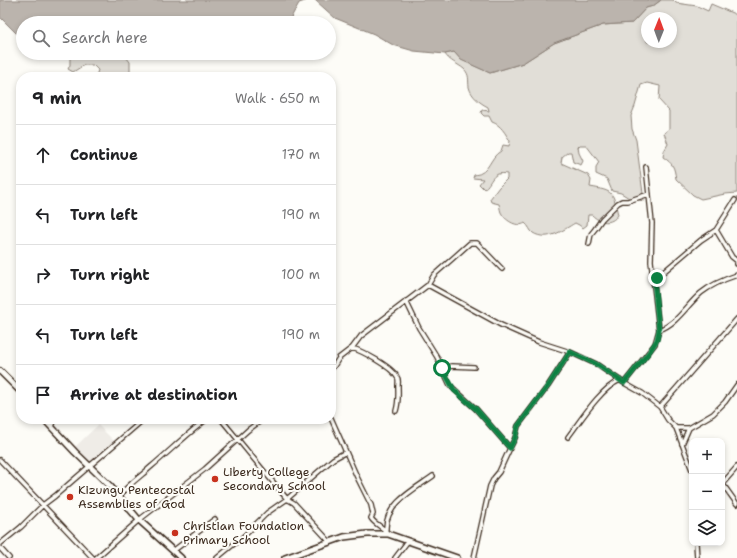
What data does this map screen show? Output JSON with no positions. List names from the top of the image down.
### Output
{
  "places": ["Liberty College Secondary School", "Kizungu Pentecostal Assemblies of God", "Christian Foundation Primary School"],
  "north": "top",
  "page": {
    "search": "Search here",
    "heading": ["9 min", "Walk · 650 m"],
    "list": [
      ["Continue", "170 m"],
      ["Turn left", "190 m"],
      ["Turn right", "100 m"],
      ["Turn left", "190 m"],
      "Arrive at destination"
    ],
    "map_buttons": ["+", "−"]
  }
}
